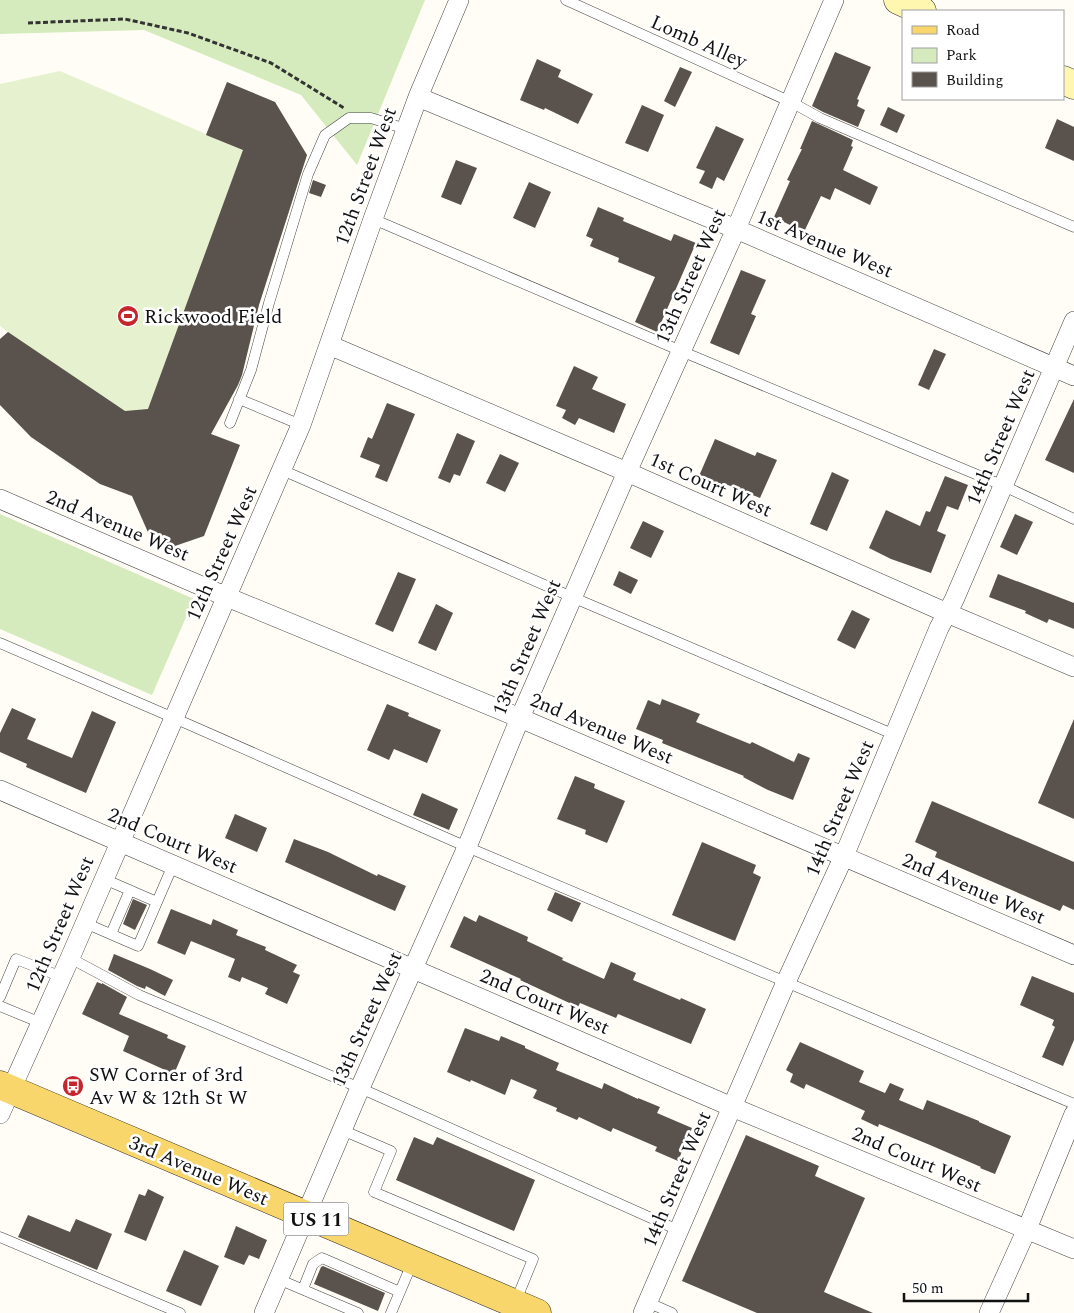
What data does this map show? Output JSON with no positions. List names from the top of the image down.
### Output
{
  "streets": {
    "main road": ["3rd Avenue West", "US 11"],
    "street": [
      "12th Street West",
      "1st Avenue West",
      "13th Street West",
      "14th Street West",
      "1st Court West",
      "2nd Avenue West",
      "2nd Court West"
    ],
    "lane": ["Lomb Alley"]
  },
  "crossings": [
    ["Lomb Alley", "13th Street West"],
    ["12th Street West", "1st Avenue West"],
    ["12th Street West", "1st Court West"],
    ["12th Street West", "2nd Avenue West"],
    ["12th Street West", "2nd Court West"],
    ["12th Street West", "3rd Avenue West"],
    ["1st Avenue West", "13th Street West"],
    ["1st Avenue West", "14th Street West"],
    ["13th Street West", "1st Court West"],
    ["13th Street West", "2nd Avenue West"],
    ["13th Street West", "2nd Court West"],
    ["13th Street West", "3rd Avenue West"],
    ["14th Street West", "1st Court West"],
    ["14th Street West", "2nd Avenue West"],
    ["14th Street West", "2nd Court West"]
  ],
  "places": {
    "sports": ["Rickwood Field"],
    "bus stop": ["SW Corner of 3rd Av W & 12th St W"]
  },
  "legend": ["Road", "Park", "Building"],
  "scale_bar": "50 m"
}
